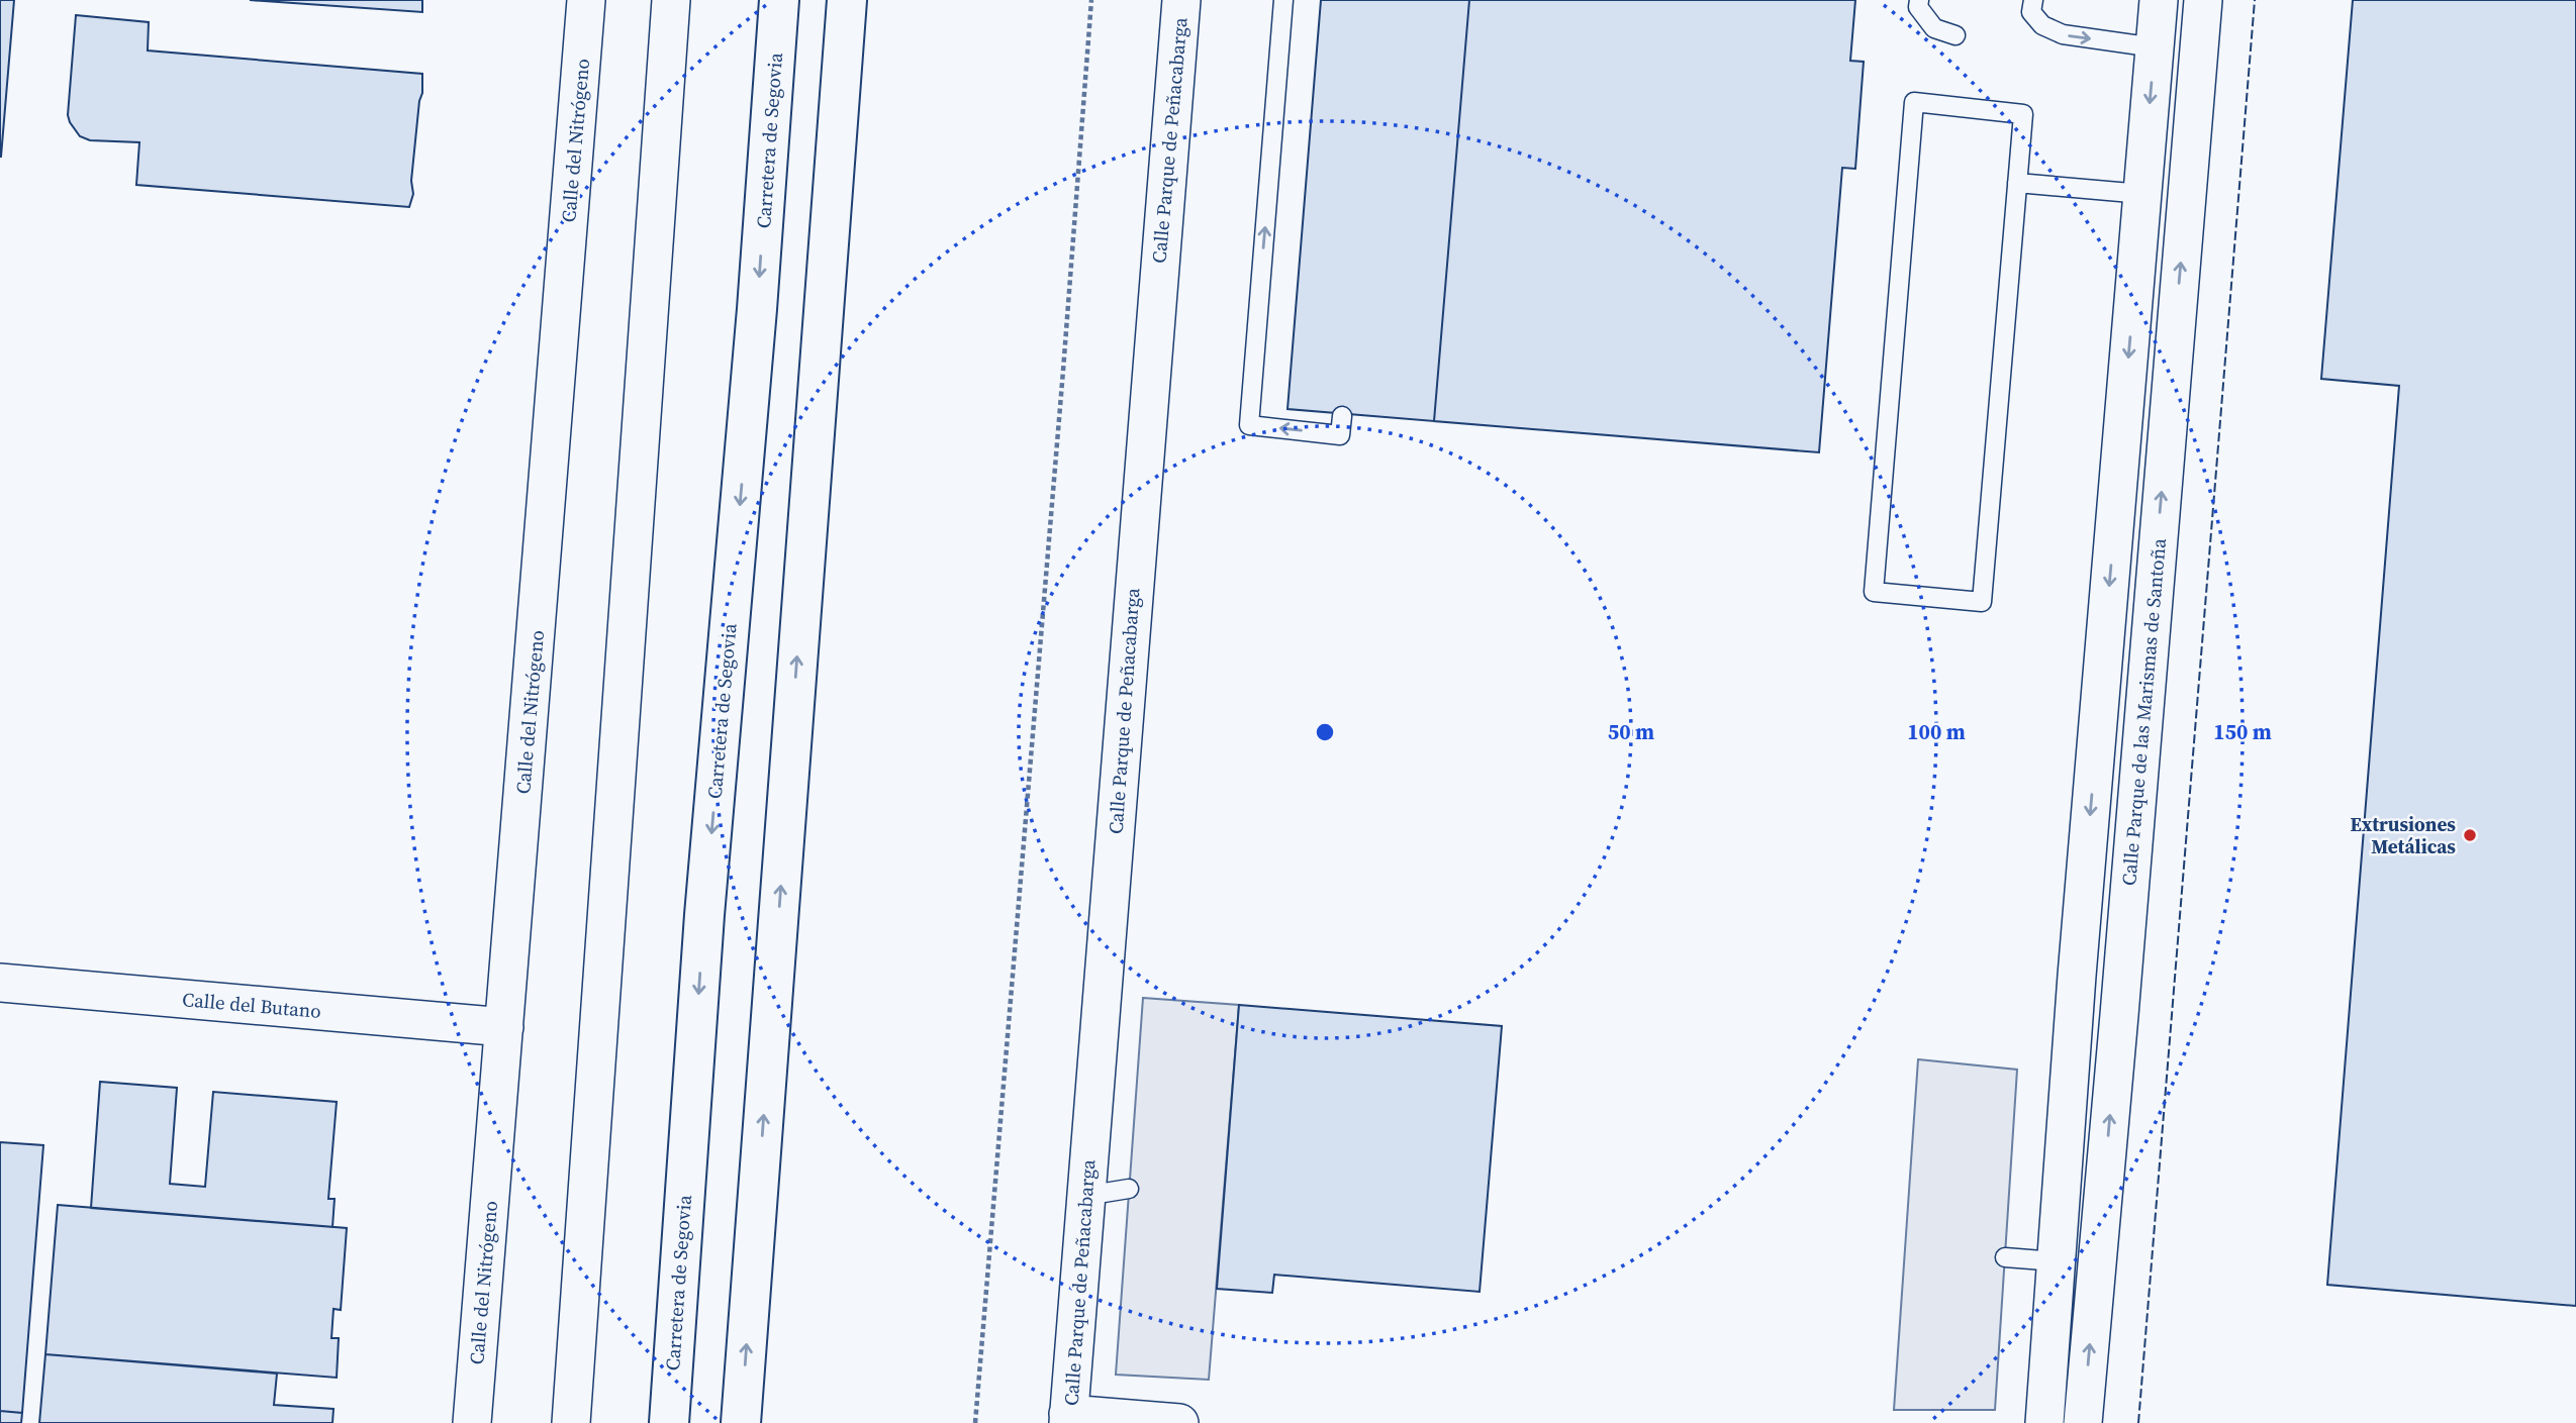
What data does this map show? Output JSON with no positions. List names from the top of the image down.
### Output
{
  "streets": {
    "highway": ["Carretera de Segovia"],
    "street": [
      "Calle del Nitrógeno",
      "Calle Parque de Peñacabarga",
      "Calle Parque de las Marismas de Santoña",
      "Calle del Butano"
    ]
  },
  "crossings": [
    ["Calle del Nitrógeno", "Calle del Butano"]
  ],
  "places": ["Extrusiones Metálicas"],
  "rings": ["50 m", "100 m", "150 m"]
}
